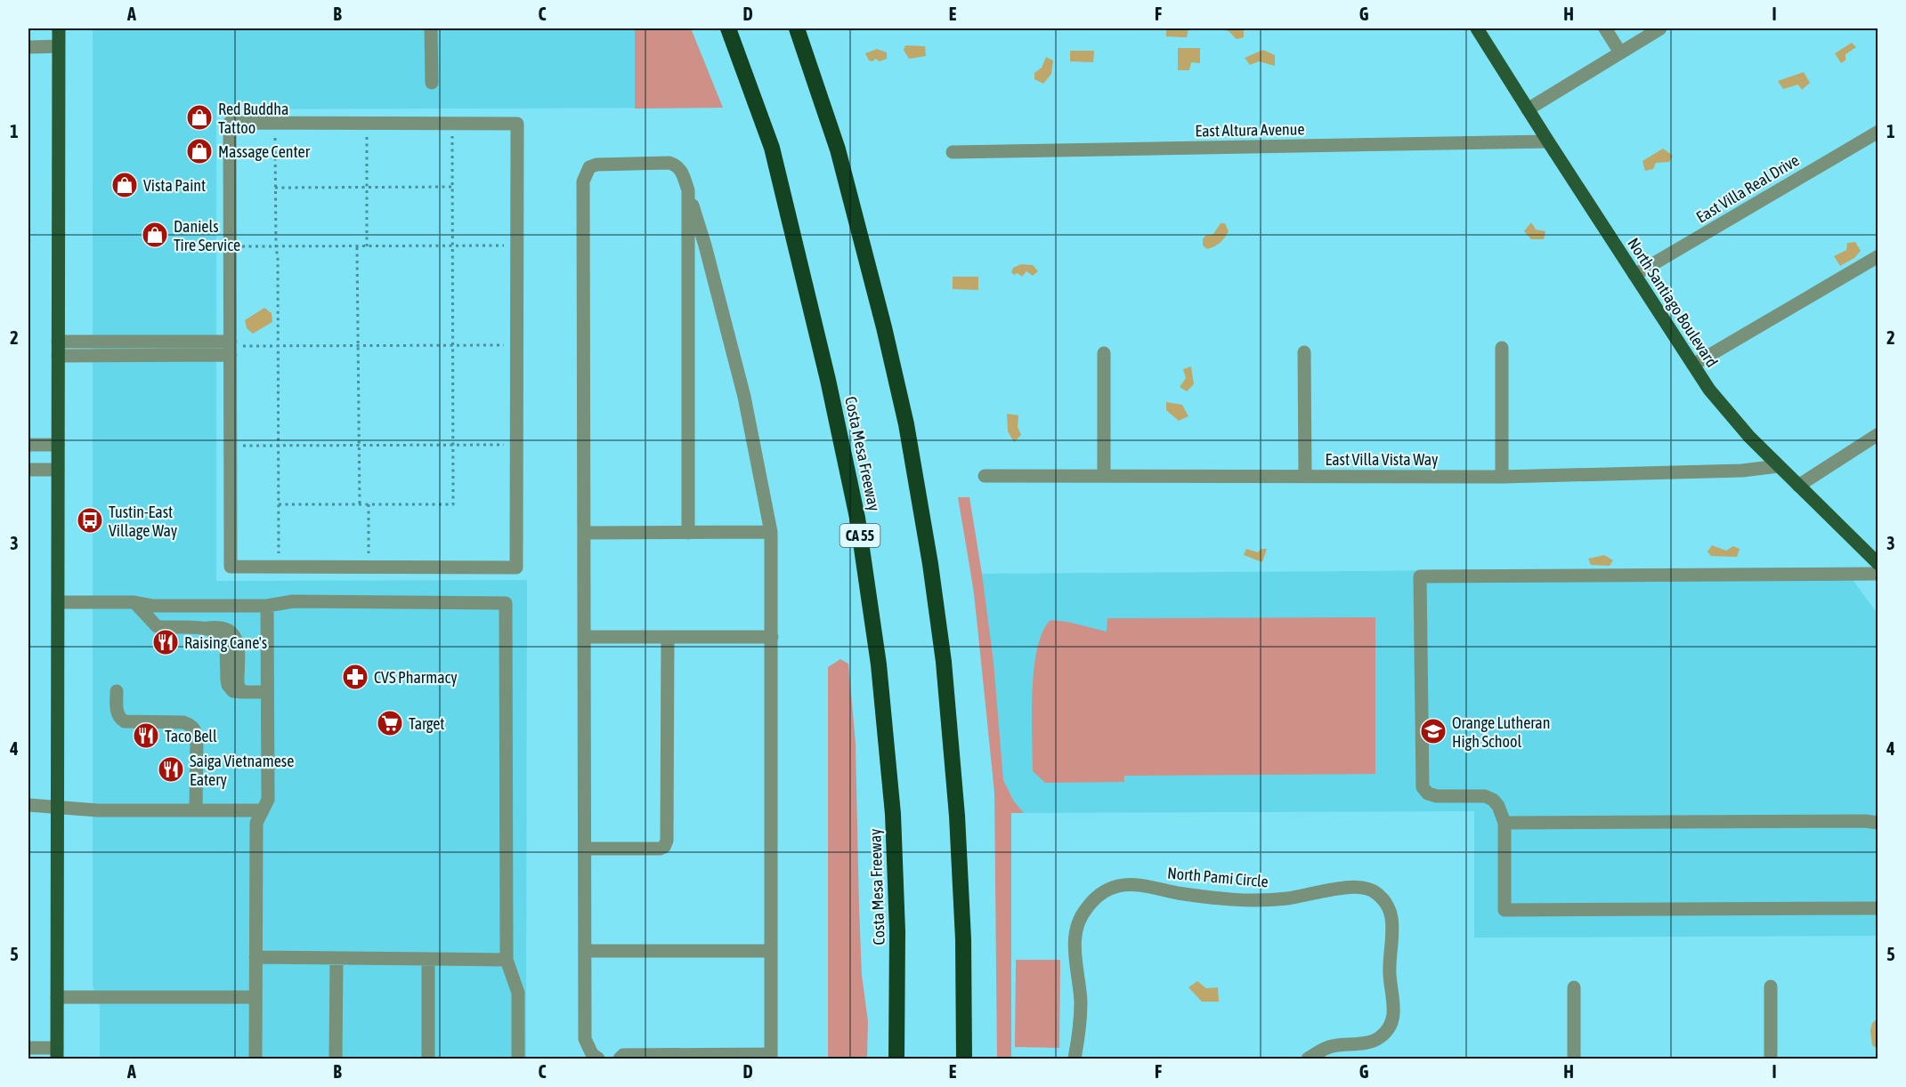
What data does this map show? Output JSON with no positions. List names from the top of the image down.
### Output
{
  "streets": {
    "highway": ["Costa Mesa Freeway", "CA 55"],
    "main road": ["North Santiago Boulevard"],
    "street": [
      "East Altura Avenue",
      "East Villa Real Drive",
      "East Villa Vista Way",
      "North Pami Circle"
    ]
  },
  "crossings": [
    ["East Altura Avenue", "North Santiago Boulevard"],
    ["East Villa Real Drive", "North Santiago Boulevard"],
    ["North Santiago Boulevard", "East Villa Vista Way"]
  ],
  "places": {
    "shop": [
      "Red Buddha Tattoo",
      "Massage Center",
      "Vista Paint",
      "Daniels Tire Service"
    ],
    "bus stop": ["Tustin-East Village Way"],
    "restaurant": ["Raising Cane's", "Taco Bell", "Saiga Vietnamese Eatery"],
    "pharmacy": ["CVS Pharmacy"],
    "supermarket": ["Target"],
    "school or university": ["Orange Lutheran High School"]
  },
  "grid": {
    "columns": [
      "A",
      "B",
      "C",
      "D",
      "E",
      "F",
      "G",
      "H",
      "I"
    ],
    "rows": [
      "1",
      "2",
      "3",
      "4",
      "5"
    ]
  }
}
